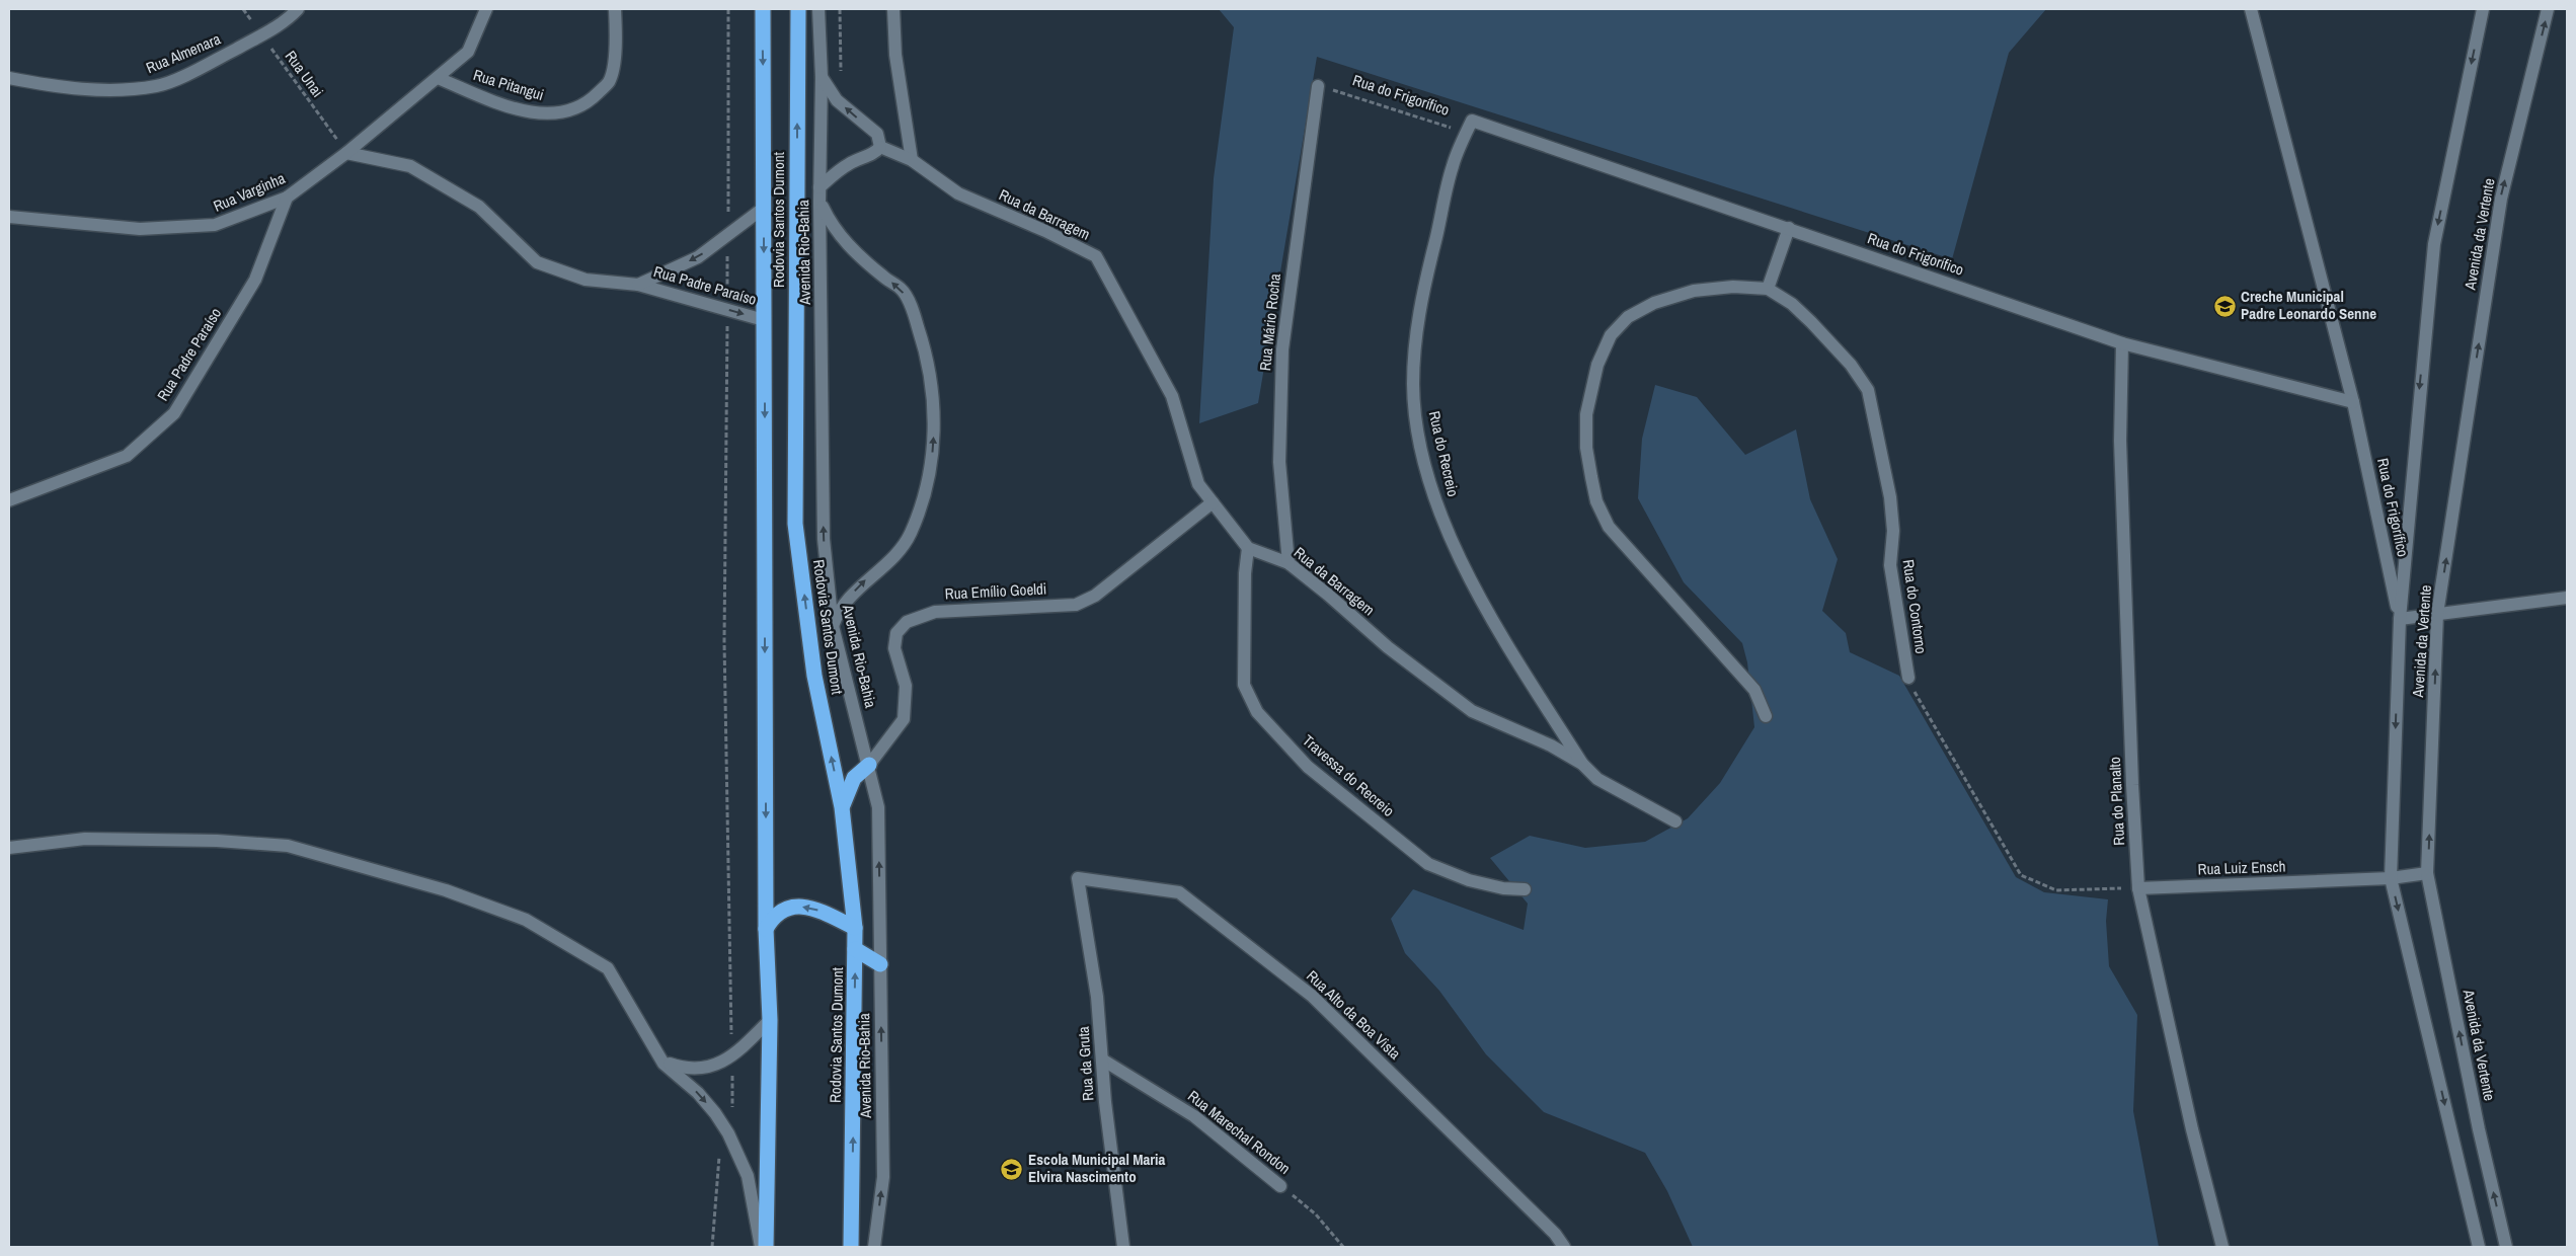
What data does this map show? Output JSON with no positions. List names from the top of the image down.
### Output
{
  "streets": {
    "highway": ["Rodovia Santos Dumont"],
    "street": [
      "Rua Almenara",
      "Rua Pitangui",
      "Rua do Frigorífico",
      "Rua Varginha",
      "Rua da Barragem",
      "Avenida da Vertente",
      "Avenida Rio-Bahia",
      "Rua Padre Paraíso",
      "Rua Mário Rocha",
      "Rua do Recreio",
      "Rua Emílio Goeldi",
      "Rua do Contorno",
      "Travessa do Recreio",
      "Rua do Planalto",
      "Rua Luiz Ensch",
      "Rua Alto da Boa Vista",
      "Rua da Gruta",
      "Rua Marechal Rondon"
    ],
    "path": ["Rua Unai"]
  },
  "crossings": [
    ["Rua Almenara", "Rua Unai"],
    ["Rua Unai", "Rua Varginha"],
    ["Rua Unai", "Rua Padre Paraíso"],
    ["Rua Pitangui", "Rua Varginha"],
    ["Rua do Frigorífico", "Avenida da Vertente"],
    ["Rua do Frigorífico", "Rua Mário Rocha"],
    ["Rua do Frigorífico", "Rua do Recreio"],
    ["Rua do Frigorífico", "Rua do Planalto"],
    ["Rua Varginha", "Rua Padre Paraíso"],
    ["Rua da Barragem", "Rua Mário Rocha"],
    ["Rua da Barragem", "Rua do Recreio"],
    ["Rua da Barragem", "Rua Emílio Goeldi"],
    ["Rua da Barragem", "Travessa do Recreio"],
    ["Rodovia Santos Dumont", "Rua Padre Paraíso"],
    ["Avenida da Vertente", "Rua Luiz Ensch"],
    ["Avenida Rio-Bahia", "Rua Emílio Goeldi"],
    ["Rua do Planalto", "Rua Luiz Ensch"],
    ["Rua Alto da Boa Vista", "Rua da Gruta"],
    ["Rua da Gruta", "Rua Marechal Rondon"]
  ],
  "one_way": ["Avenida Rio-Bahia"],
  "places": {
    "school or university": ["Creche Municipal Padre Leonardo Senne", "Escola Municipal Maria Elvira Nascimento"]
  }
}
